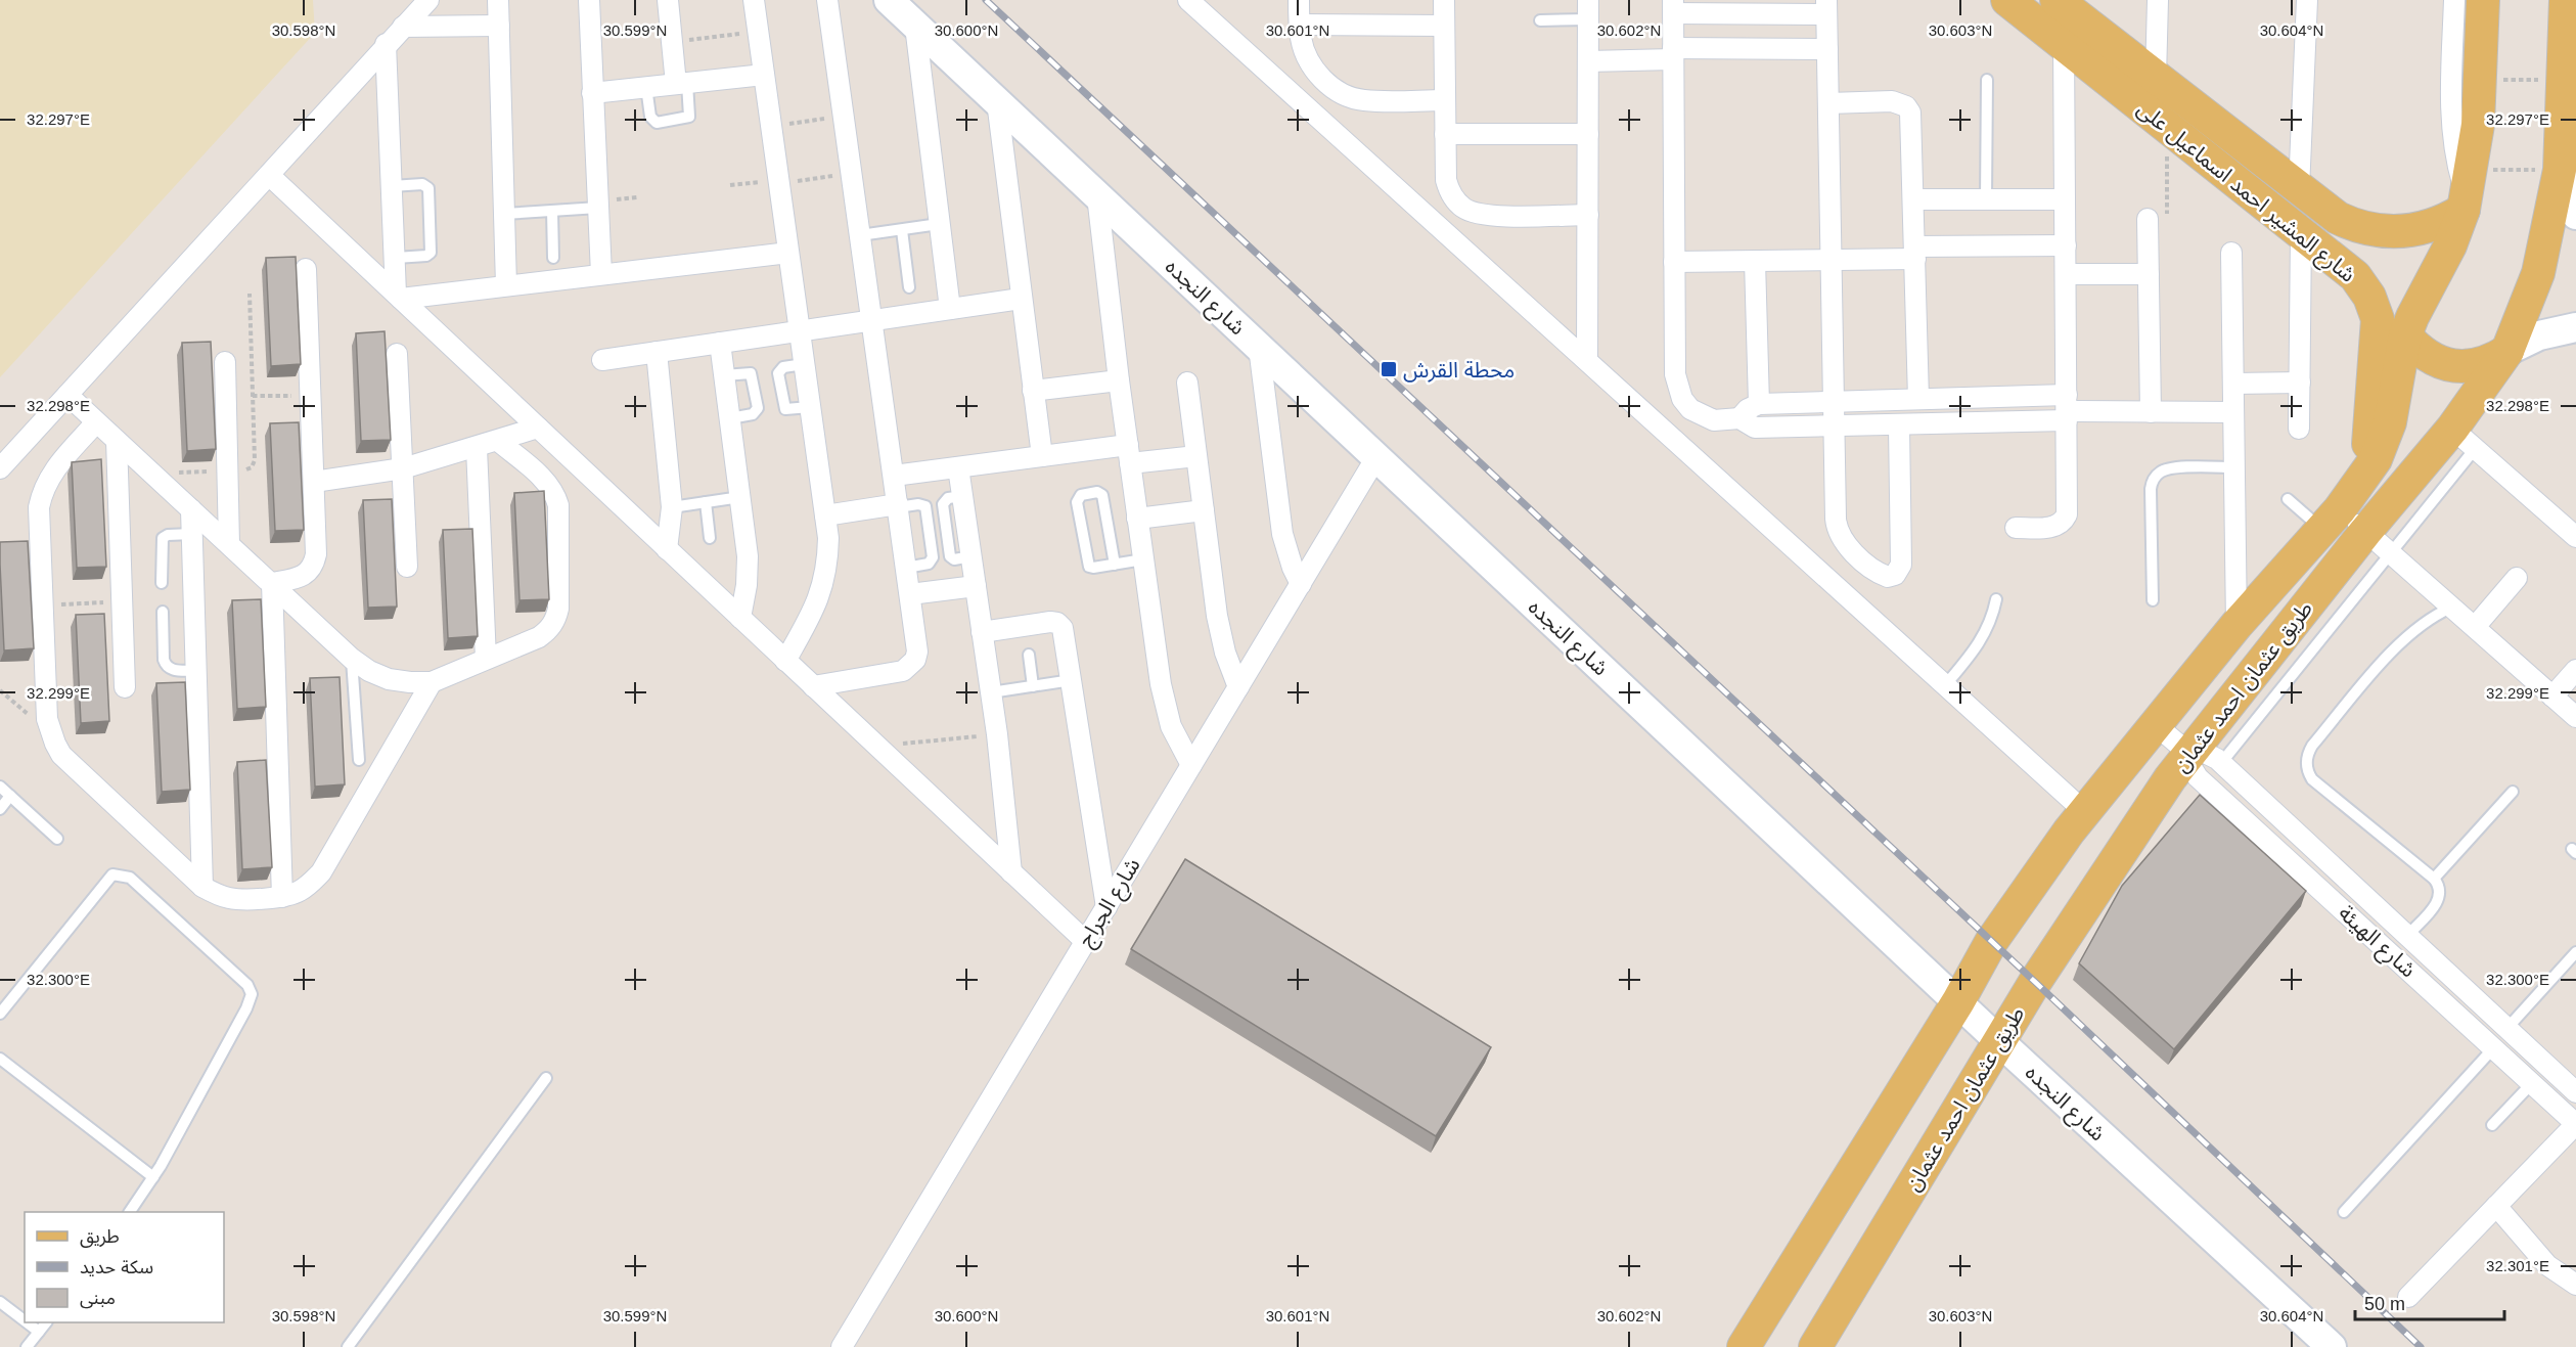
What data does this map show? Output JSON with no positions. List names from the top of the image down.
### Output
{
  "streets": {
    "main road": ["شارع المشير احمد اسماعيل على", "طريق عثمان احمد عثمان"],
    "street": ["شارع النجده", "شارع الجراج", "شارع الهيئة"]
  },
  "crossings": [
    ["شارع المشير احمد اسماعيل على", "طريق عثمان احمد عثمان"],
    ["شارع النجده", "طريق عثمان احمد عثمان"],
    ["شارع النجده", "شارع الجراج"],
    ["طريق عثمان احمد عثمان", "شارع الهيئة"]
  ],
  "places": {
    "transit": ["محطة القرش"]
  },
  "legend": ["طريق", "سكة حديد", "مبنى"],
  "scale_bar": "50 m",
  "coordinates": [
    "30.598°N",
    "30.599°N",
    "30.600°N",
    "30.601°N",
    "30.602°N",
    "30.603°N",
    "30.604°N",
    "32.297°E",
    "32.298°E",
    "32.299°E",
    "32.300°E",
    "32.301°E"
  ]
}
